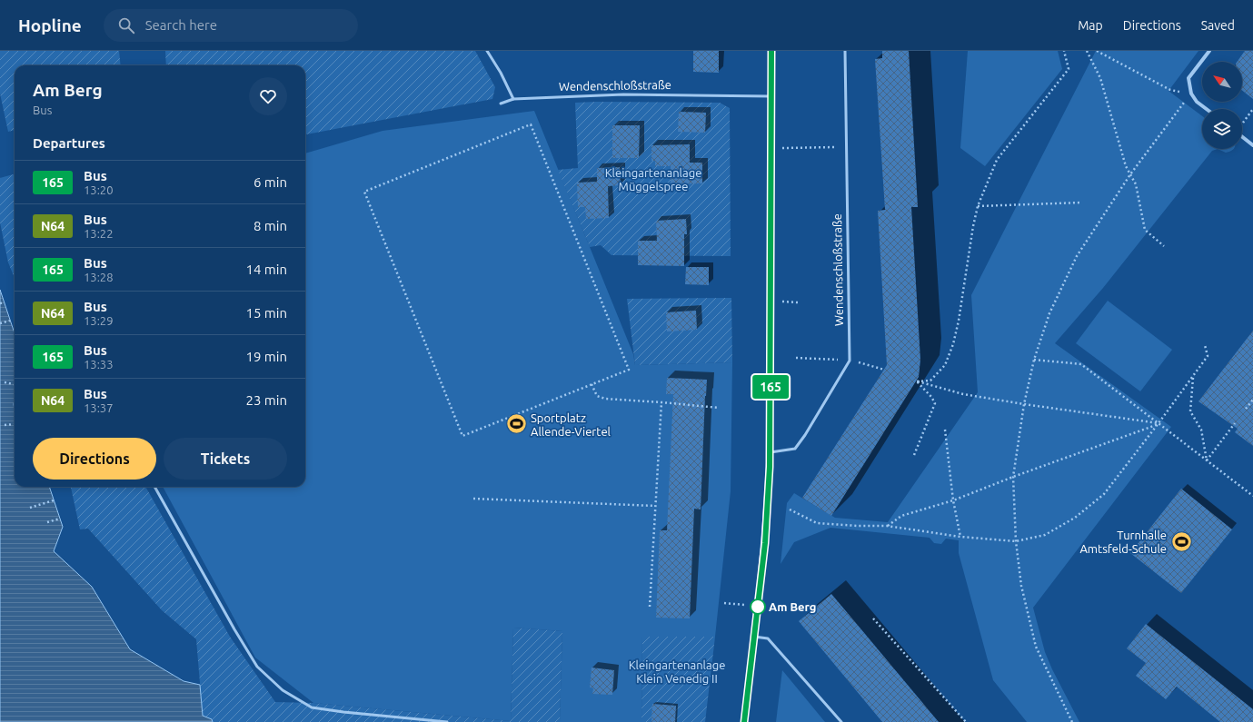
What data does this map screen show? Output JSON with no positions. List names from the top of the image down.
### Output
{
  "streets": {
    "lane": ["Wendenschloßstraße"]
  },
  "parks": ["Kleingartenanlage Müggelspree", "Kleingartenanlage Klein Venedig II"],
  "places": {
    "sports": ["Sportplatz Allende-Viertel", "Turnhalle Amtsfeld-Schule"],
    "other": ["Am Berg"]
  },
  "lines": ["bus line 165"],
  "north": "top left",
  "page": {
    "header": "Hopline",
    "search": "Search here",
    "nav": ["Map", "Directions", "Saved"],
    "on_map": "165",
    "heading": [
      ["Am Berg", "Bus"],
      "Departures"
    ],
    "list": [
      {
        "mark": "165",
        "name": "Bus",
        "note": "13:20",
        "value": "6 min"
      },
      {
        "mark": "N64",
        "name": "Bus",
        "note": "13:22",
        "value": "8 min"
      },
      {
        "mark": "165",
        "name": "Bus",
        "note": "13:28",
        "value": "14 min"
      },
      {
        "mark": "N64",
        "name": "Bus",
        "note": "13:29",
        "value": "15 min"
      },
      {
        "mark": "165",
        "name": "Bus",
        "note": "13:33",
        "value": "19 min"
      },
      {
        "mark": "N64",
        "name": "Bus",
        "note": "13:37",
        "value": "23 min"
      }
    ],
    "buttons": ["Directions", "Tickets"]
  }
}
